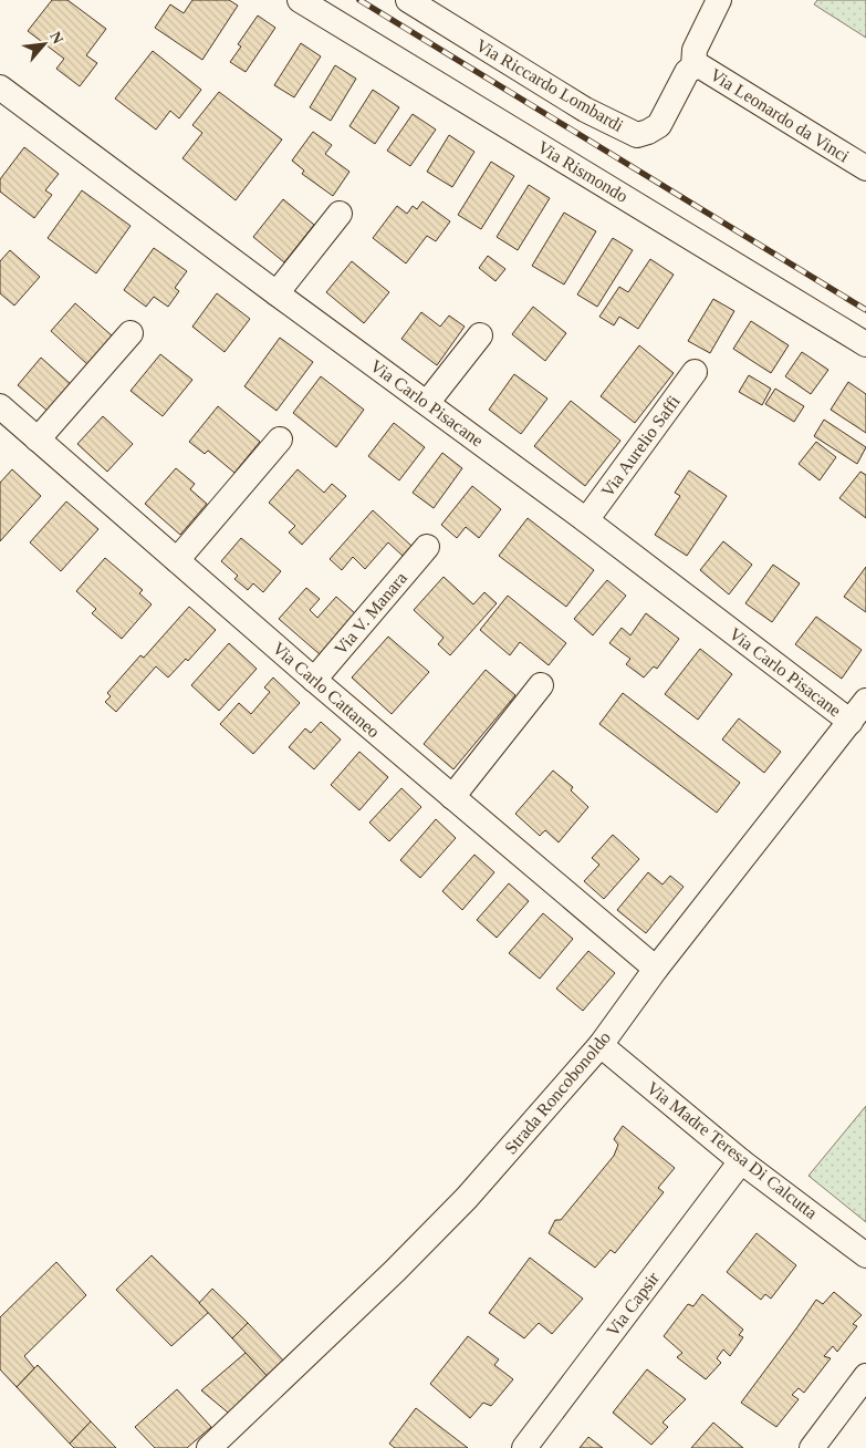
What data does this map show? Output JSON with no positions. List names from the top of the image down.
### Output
{
  "streets": {
    "street": [
      "Via Riccardo Lombardi",
      "Via Leonardo da Vinci",
      "Via Rismondo",
      "Via Carlo Pisacane",
      "Via Aurelio Saffi",
      "Via V. Manara",
      "Via Carlo Cattaneo",
      "Strada Roncobonoldo",
      "Via Madre Teresa Di Calcutta",
      "Via Capsir"
    ]
  },
  "crossings": [
    ["Via Riccardo Lombardi", "Via Leonardo da Vinci"],
    ["Via Carlo Pisacane", "Via Aurelio Saffi"],
    ["Via Carlo Pisacane", "Strada Roncobonoldo"],
    ["Via V. Manara", "Via Carlo Cattaneo"],
    ["Via Carlo Cattaneo", "Strada Roncobonoldo"],
    ["Strada Roncobonoldo", "Via Madre Teresa Di Calcutta"],
    ["Via Madre Teresa Di Calcutta", "Via Capsir"]
  ],
  "north": "top right"
}
